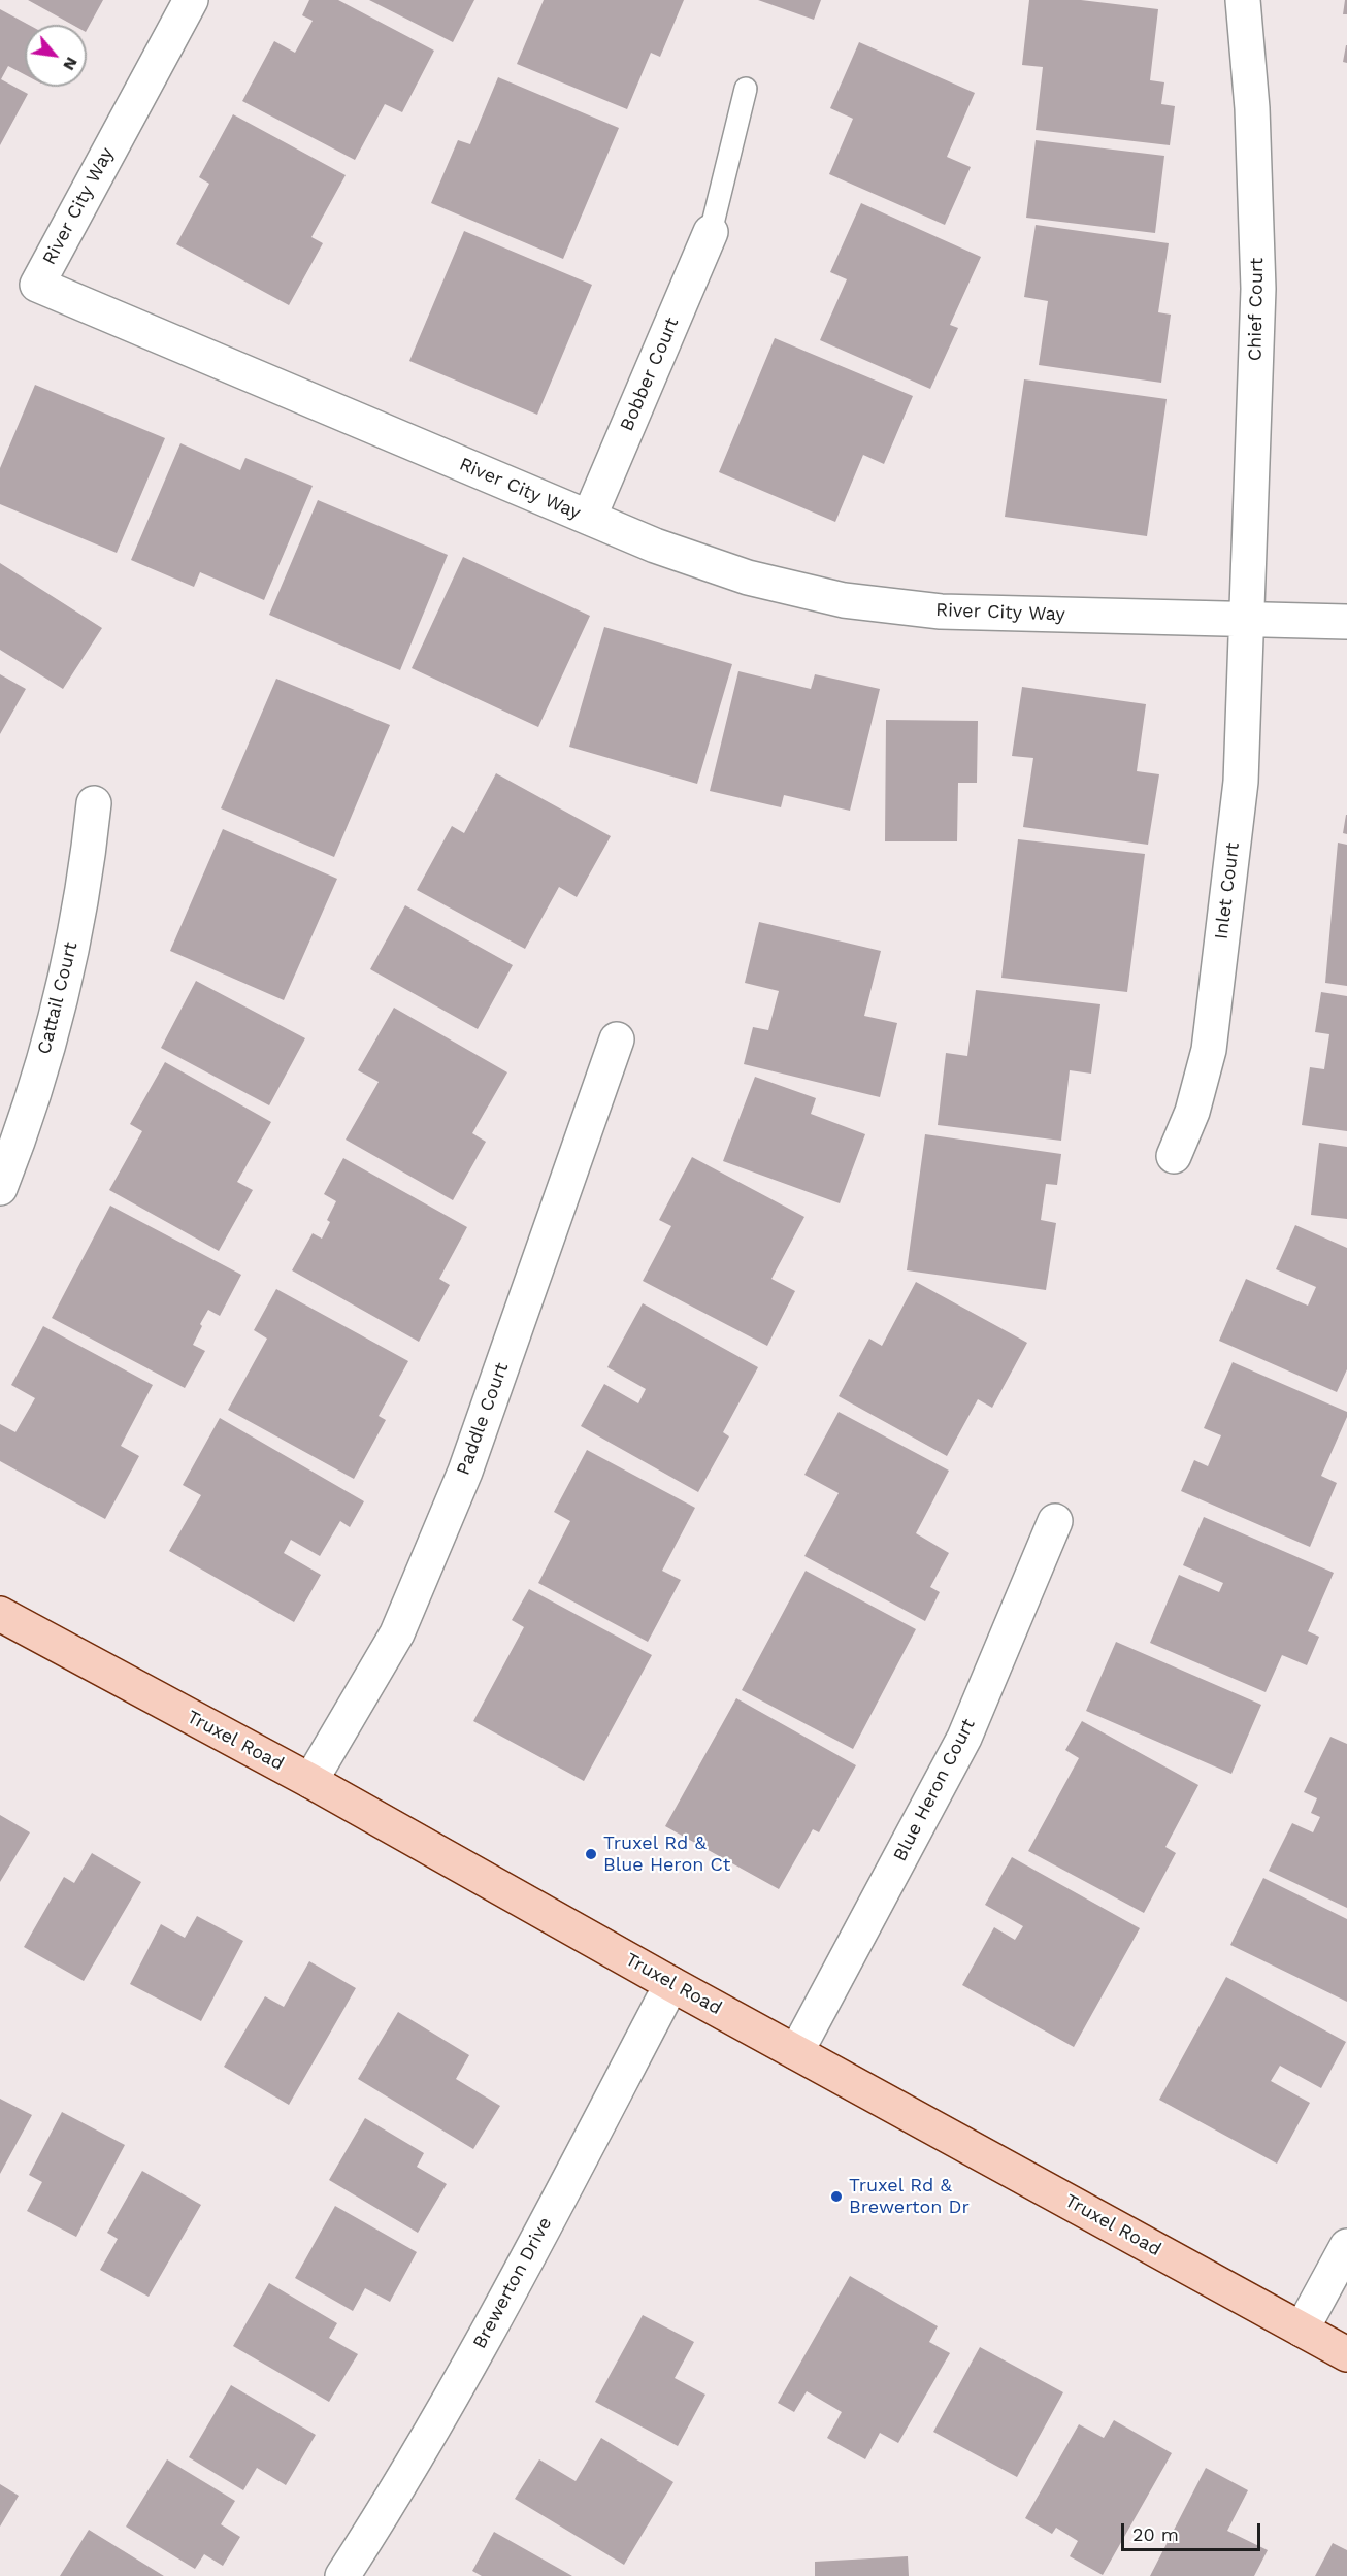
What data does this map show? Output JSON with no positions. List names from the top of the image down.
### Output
{
  "streets": {
    "main road": ["Truxel Road"],
    "street": [
      "River City Way",
      "Chief Court",
      "Bobber Court",
      "Inlet Court",
      "Cattail Court",
      "Paddle Court",
      "Blue Heron Court",
      "Brewerton Drive"
    ]
  },
  "crossings": [
    ["River City Way", "Chief Court"],
    ["River City Way", "Bobber Court"],
    ["River City Way", "Inlet Court"],
    ["Chief Court", "Inlet Court"],
    ["Paddle Court", "Truxel Road"],
    ["Truxel Road", "Blue Heron Court"],
    ["Truxel Road", "Brewerton Drive"]
  ],
  "places": ["Truxel Rd & Blue Heron Ct", "Truxel Rd & Brewerton Dr"],
  "scale_bar": "20 m",
  "north": "bottom right"
}
